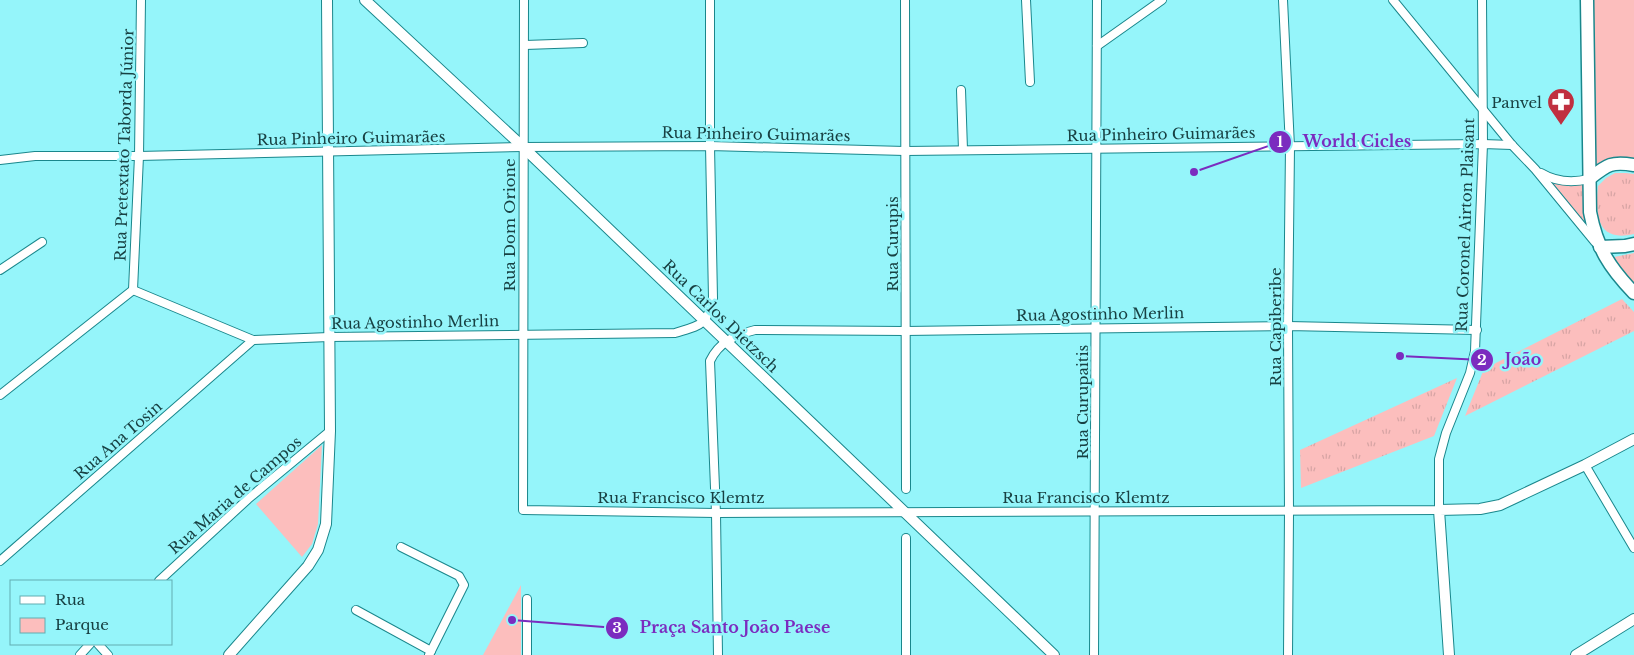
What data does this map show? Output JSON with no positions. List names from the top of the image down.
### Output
{
  "streets": {
    "street": [
      "Rua Pinheiro Guimarães",
      "Rua Pretextato Taborda Júnior",
      "Rua Dom Orione",
      "Rua Coronel Airton Plaisant",
      "Rua Curupis",
      "Rua Agostinho Merlin",
      "Rua Carlos Dietzsch",
      "Rua Capiberibe",
      "Rua Curupaitis",
      "Rua Ana Tosin",
      "Rua Maria de Campos",
      "Rua Francisco Klemtz"
    ]
  },
  "crossings": [
    ["Rua Pinheiro Guimarães", "Rua Pretextato Taborda Júnior"],
    ["Rua Pinheiro Guimarães", "Rua Dom Orione"],
    ["Rua Pinheiro Guimarães", "Rua Coronel Airton Plaisant"],
    ["Rua Pinheiro Guimarães", "Rua Curupis"],
    ["Rua Pinheiro Guimarães", "Rua Carlos Dietzsch"],
    ["Rua Pinheiro Guimarães", "Rua Capiberibe"],
    ["Rua Pinheiro Guimarães", "Rua Curupaitis"],
    ["Rua Pretextato Taborda Júnior", "Rua Agostinho Merlin"],
    ["Rua Dom Orione", "Rua Agostinho Merlin"],
    ["Rua Dom Orione", "Rua Carlos Dietzsch"],
    ["Rua Dom Orione", "Rua Francisco Klemtz"],
    ["Rua Coronel Airton Plaisant", "Rua Agostinho Merlin"],
    ["Rua Coronel Airton Plaisant", "Rua Francisco Klemtz"],
    ["Rua Curupis", "Rua Agostinho Merlin"],
    ["Rua Agostinho Merlin", "Rua Carlos Dietzsch"],
    ["Rua Agostinho Merlin", "Rua Capiberibe"],
    ["Rua Agostinho Merlin", "Rua Curupaitis"],
    ["Rua Agostinho Merlin", "Rua Ana Tosin"],
    ["Rua Carlos Dietzsch", "Rua Francisco Klemtz"],
    ["Rua Capiberibe", "Rua Francisco Klemtz"],
    ["Rua Curupaitis", "Rua Francisco Klemtz"]
  ],
  "places": {
    "pharmacy": ["Panvel"],
    "other": ["World Cicles", "João", "Praça Santo João Paese"]
  },
  "legend": ["Rua", "Parque"]
}
